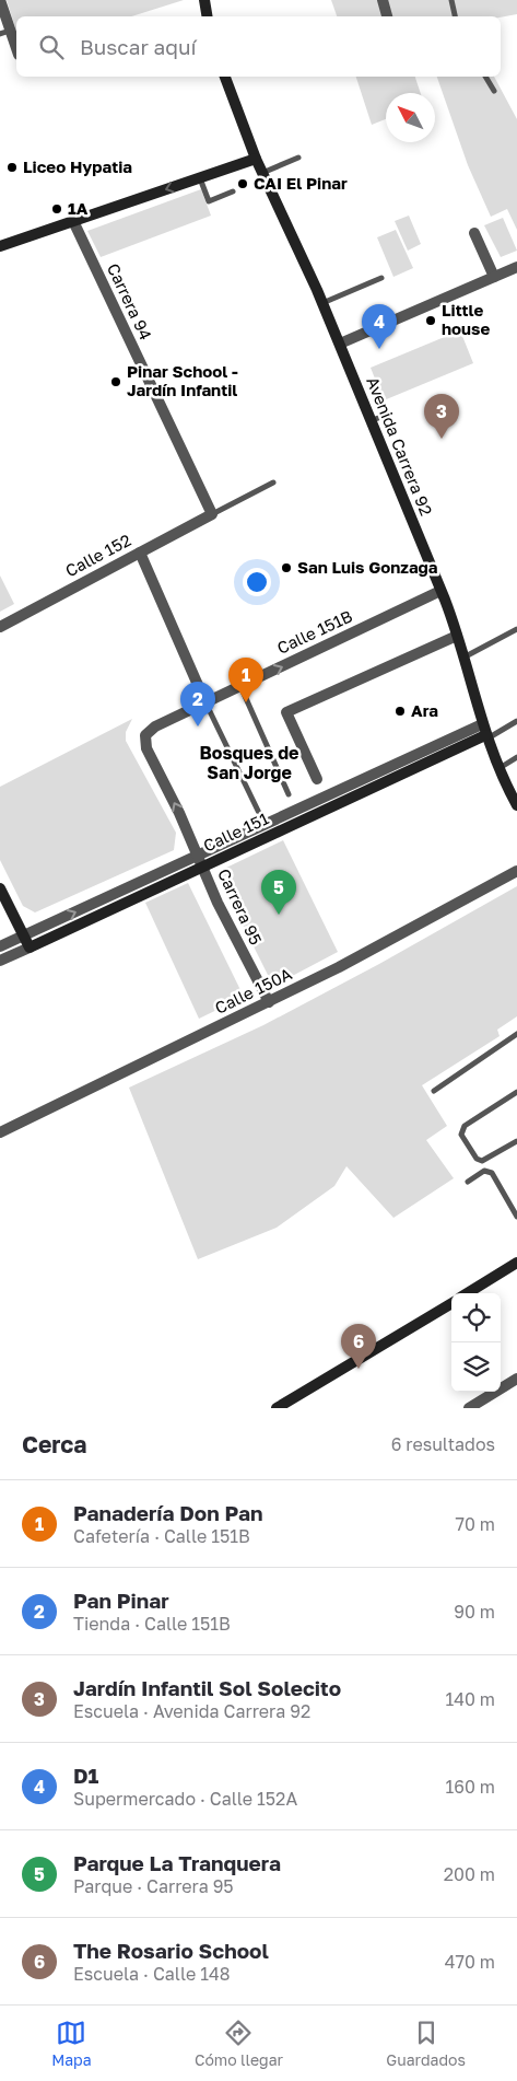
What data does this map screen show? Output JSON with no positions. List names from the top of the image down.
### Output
{
  "streets": {
    "main road": ["Avenida Carrera 92", "Calle 151"],
    "street": [
      "Carrera 94",
      "Calle 152",
      "Calle 151B",
      "Carrera 95",
      "Calle 150A"
    ]
  },
  "crossings": [
    ["Carrera 94", "Calle 152"],
    ["Avenida Carrera 92", "Calle 151B"],
    ["Avenida Carrera 92", "Calle 151"],
    ["Calle 151B", "Carrera 95"],
    ["Calle 151", "Carrera 95"],
    ["Carrera 95", "Calle 150A"]
  ],
  "one_way": ["Calle 151B", "Carrera 95"],
  "districts": ["Bosques de San Jorge"],
  "places": [
    "Liceo Hypatia",
    "CAI El Pinar",
    "1A",
    "Little house",
    "Pinar School - Jardín Infantil",
    "San Luis Gonzaga",
    "Ara"
  ],
  "north": "top left",
  "page": {
    "search": "Buscar aquí",
    "pins": [
      "4",
      "3",
      "1",
      "2",
      "5",
      "6"
    ],
    "heading": ["Cerca", "6 resultados"],
    "list": [
      {
        "mark": "1",
        "name": "Panadería Don Pan",
        "note": "Cafetería · Calle 151B",
        "value": "70 m"
      },
      {
        "mark": "2",
        "name": "Pan Pinar",
        "note": "Tienda · Calle 151B",
        "value": "90 m"
      },
      {
        "mark": "3",
        "name": "Jardín Infantil Sol Solecito",
        "note": "Escuela · Avenida Carrera 92",
        "value": "140 m"
      },
      {
        "mark": "4",
        "name": "D1",
        "note": "Supermercado · Calle 152A",
        "value": "160 m"
      },
      {
        "mark": "5",
        "name": "Parque La Tranquera",
        "note": "Parque · Carrera 95",
        "value": "200 m"
      },
      {
        "mark": "6",
        "name": "The Rosario School",
        "note": "Escuela · Calle 148",
        "value": "470 m"
      }
    ],
    "nav": ["Mapa", "Cómo llegar", "Guardados"]
  }
}
